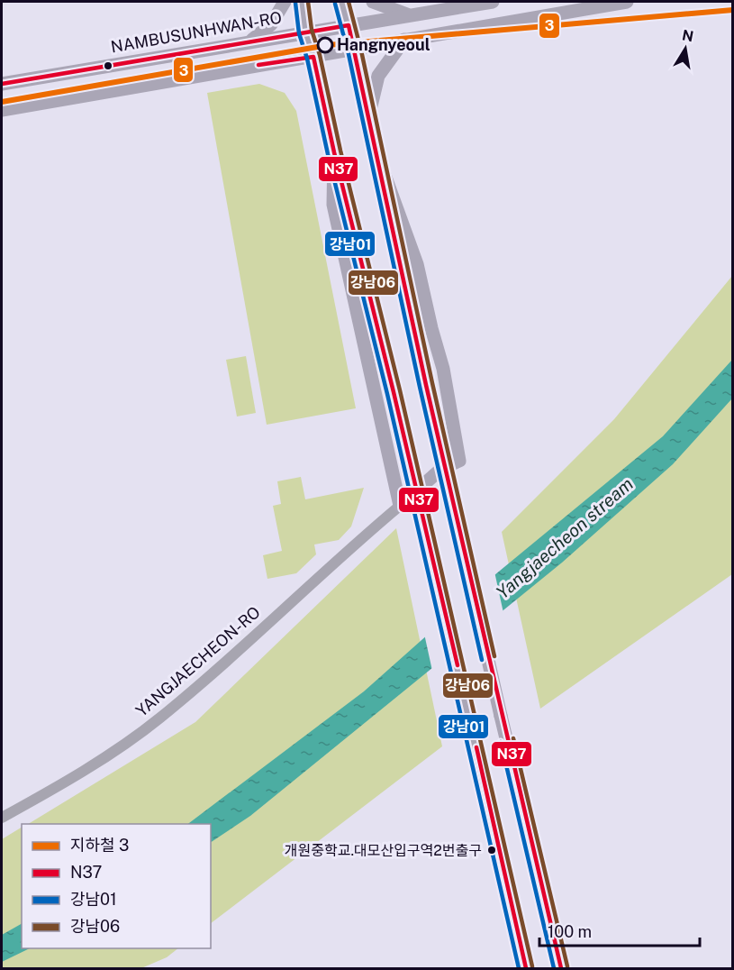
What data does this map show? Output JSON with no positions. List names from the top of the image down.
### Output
{
  "streets": {
    "main road": ["NAMBUSUNHWAN-RO"],
    "street": ["YANGJAECHEON-RO"]
  },
  "water": ["Yangjaecheon stream"],
  "places": ["Hangnyeoul", "개원중학교.대모산입구역2번출구"],
  "lines": [
    "transit line 강남06",
    "transit line 강남01",
    "metro line 3",
    "transit line N37"
  ],
  "legend": [
    "지하철 3",
    "N37",
    "강남01",
    "강남06"
  ],
  "scale_bar": "100 m",
  "north": "top"
}
